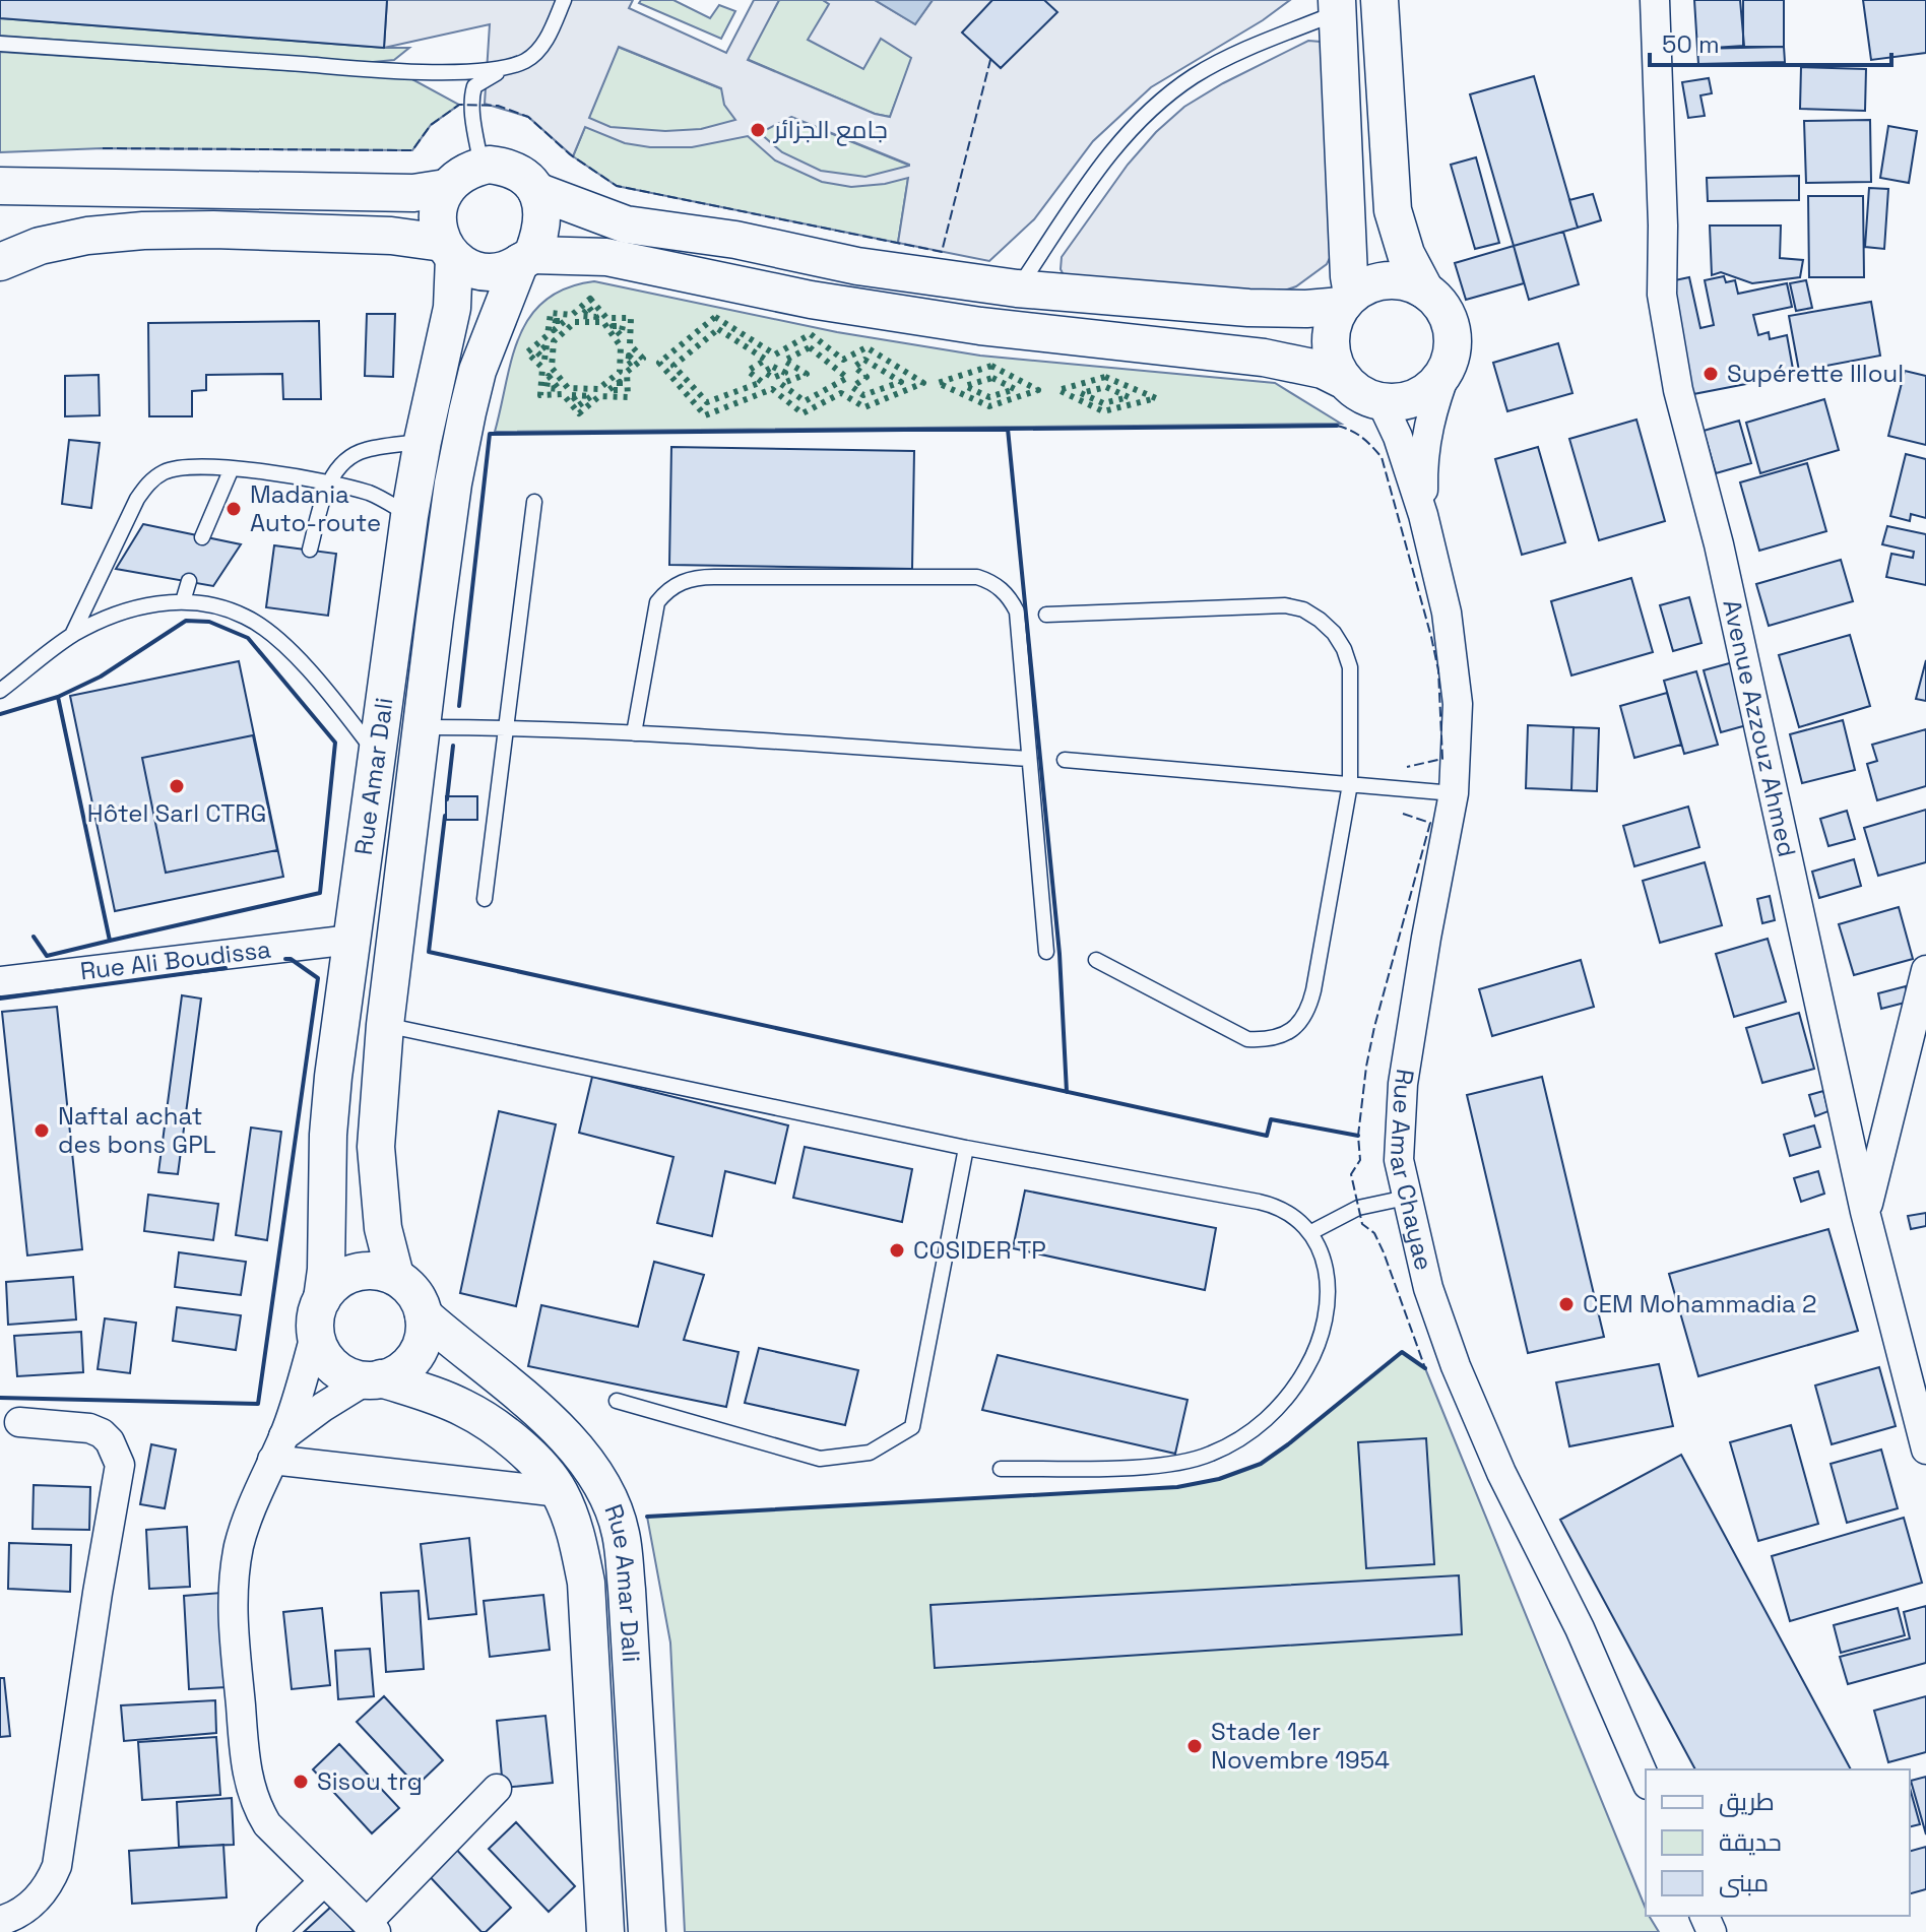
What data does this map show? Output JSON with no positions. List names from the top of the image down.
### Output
{
  "streets": {
    "street": [
      "Avenue Azzouz Ahmed",
      "Rue Amar Dali",
      "Rue Ali Boudissa",
      "Rue Amar Chayae"
    ]
  },
  "crossings": [
    ["Rue Amar Dali", "Rue Ali Boudissa"]
  ],
  "places": [
    "جامع الجزائر",
    "Supérette Illoul",
    "Madania Auto-route",
    "Hôtel Sarl CTRG",
    "Naftal achat des bons GPL",
    "COSIDER TP",
    "CEM Mohammadia 2",
    "Stade 1er Novembre 1954",
    "Sisou trg"
  ],
  "legend": ["طريق", "حديقة", "مبنى"],
  "scale_bar": "50 m"
}
